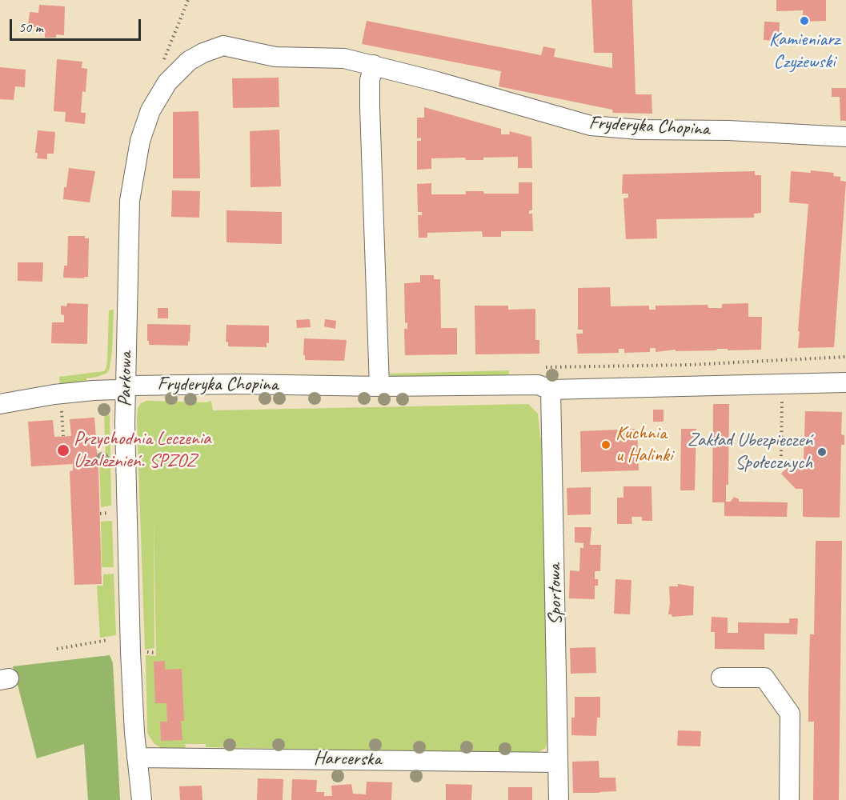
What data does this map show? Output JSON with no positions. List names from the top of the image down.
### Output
{
  "streets": {
    "street": [
      "Fryderyka Chopina",
      "Parkowa",
      "Sportowa",
      "Harcerska"
    ]
  },
  "crossings": [
    ["Fryderyka Chopina", "Parkowa"],
    ["Fryderyka Chopina", "Sportowa"],
    ["Parkowa", "Harcerska"],
    ["Sportowa", "Harcerska"]
  ],
  "places": [
    "Kamieniarz Czyżewski",
    "Kuchnia u Halinki",
    "Przychodnia Leczenia Uzależnień. SPZOZ",
    "Zakład Ubezpieczeń Społecznych"
  ],
  "scale_bar": "50 m"
}
